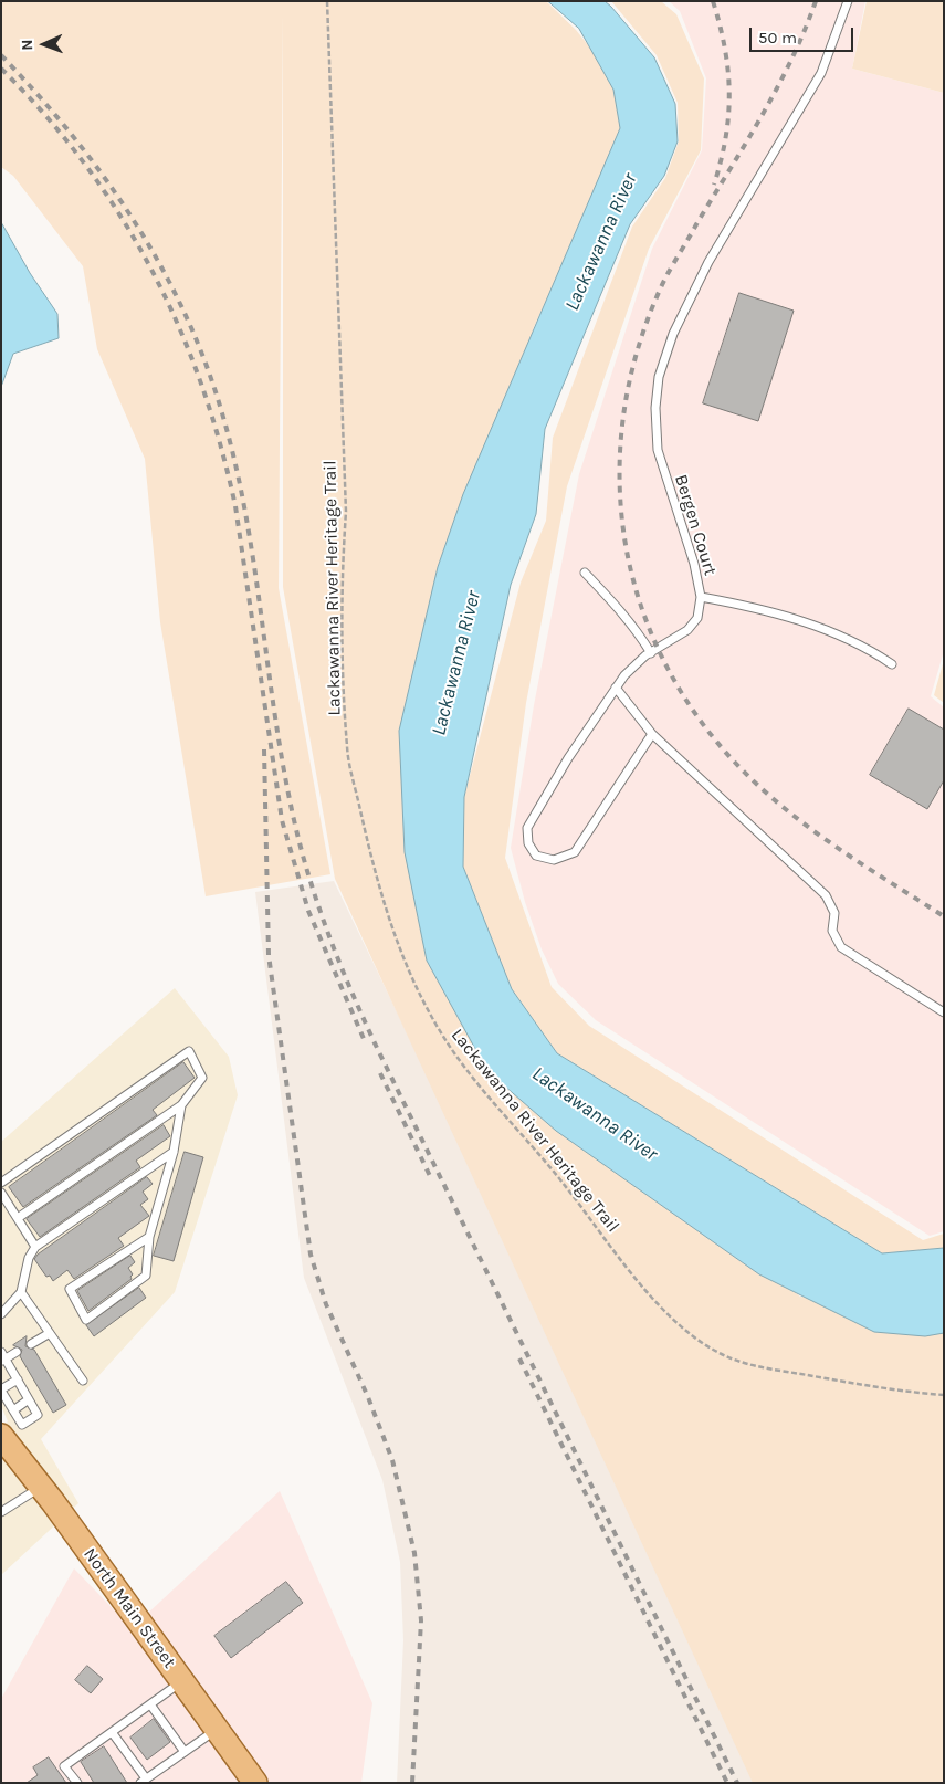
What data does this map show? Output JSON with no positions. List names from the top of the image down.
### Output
{
  "streets": {
    "main road": ["North Main Street"],
    "lane": ["Bergen Court"],
    "path": ["Lackawanna River Heritage Trail"]
  },
  "water": ["Lackawanna River"],
  "scale_bar": "50 m",
  "north": "left"
}
